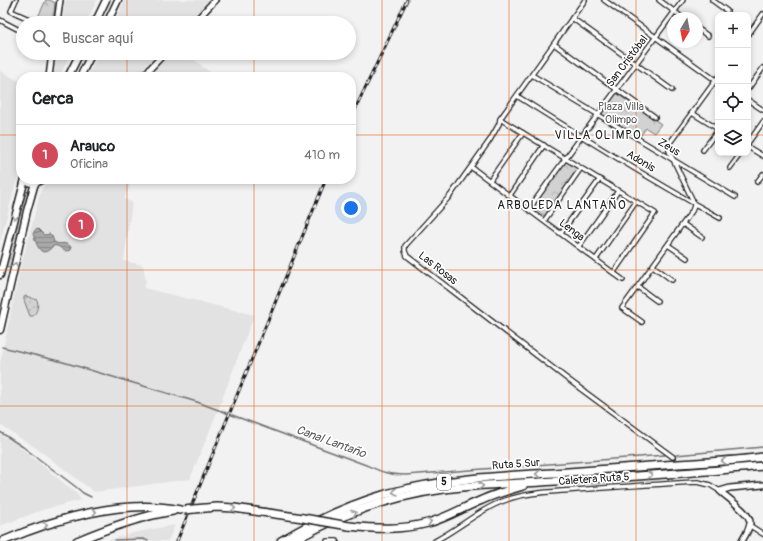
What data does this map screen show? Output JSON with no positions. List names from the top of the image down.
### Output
{
  "streets": {
    "highway": ["Ruta 5 Sur", "5"],
    "street": [
      "San Cristóbal",
      "Zeus",
      "Adonis",
      "Lenga",
      "Las Rosas",
      "Caletera Ruta 5"
    ]
  },
  "crossings": [
    ["San Cristóbal", "Zeus"],
    ["San Cristóbal", "Adonis"],
    ["San Cristóbal", "Lenga"],
    ["Zeus", "Las Rosas"],
    ["Adonis", "Las Rosas"],
    ["Lenga", "Las Rosas"]
  ],
  "districts": ["VILLA OLIMPO", "ARBOLEDA LANTAÑO"],
  "water": ["Canal Lantaño"],
  "parks": ["Plaza Villa Olimpo"],
  "north": "bottom",
  "page": {
    "map_buttons": ["+", "−"],
    "search": "Buscar aquí",
    "heading": "Cerca",
    "list": [
      {
        "mark": "1",
        "name": "Arauco",
        "note": "Oficina",
        "value": "410 m"
      }
    ],
    "pins": "1"
  }
}
